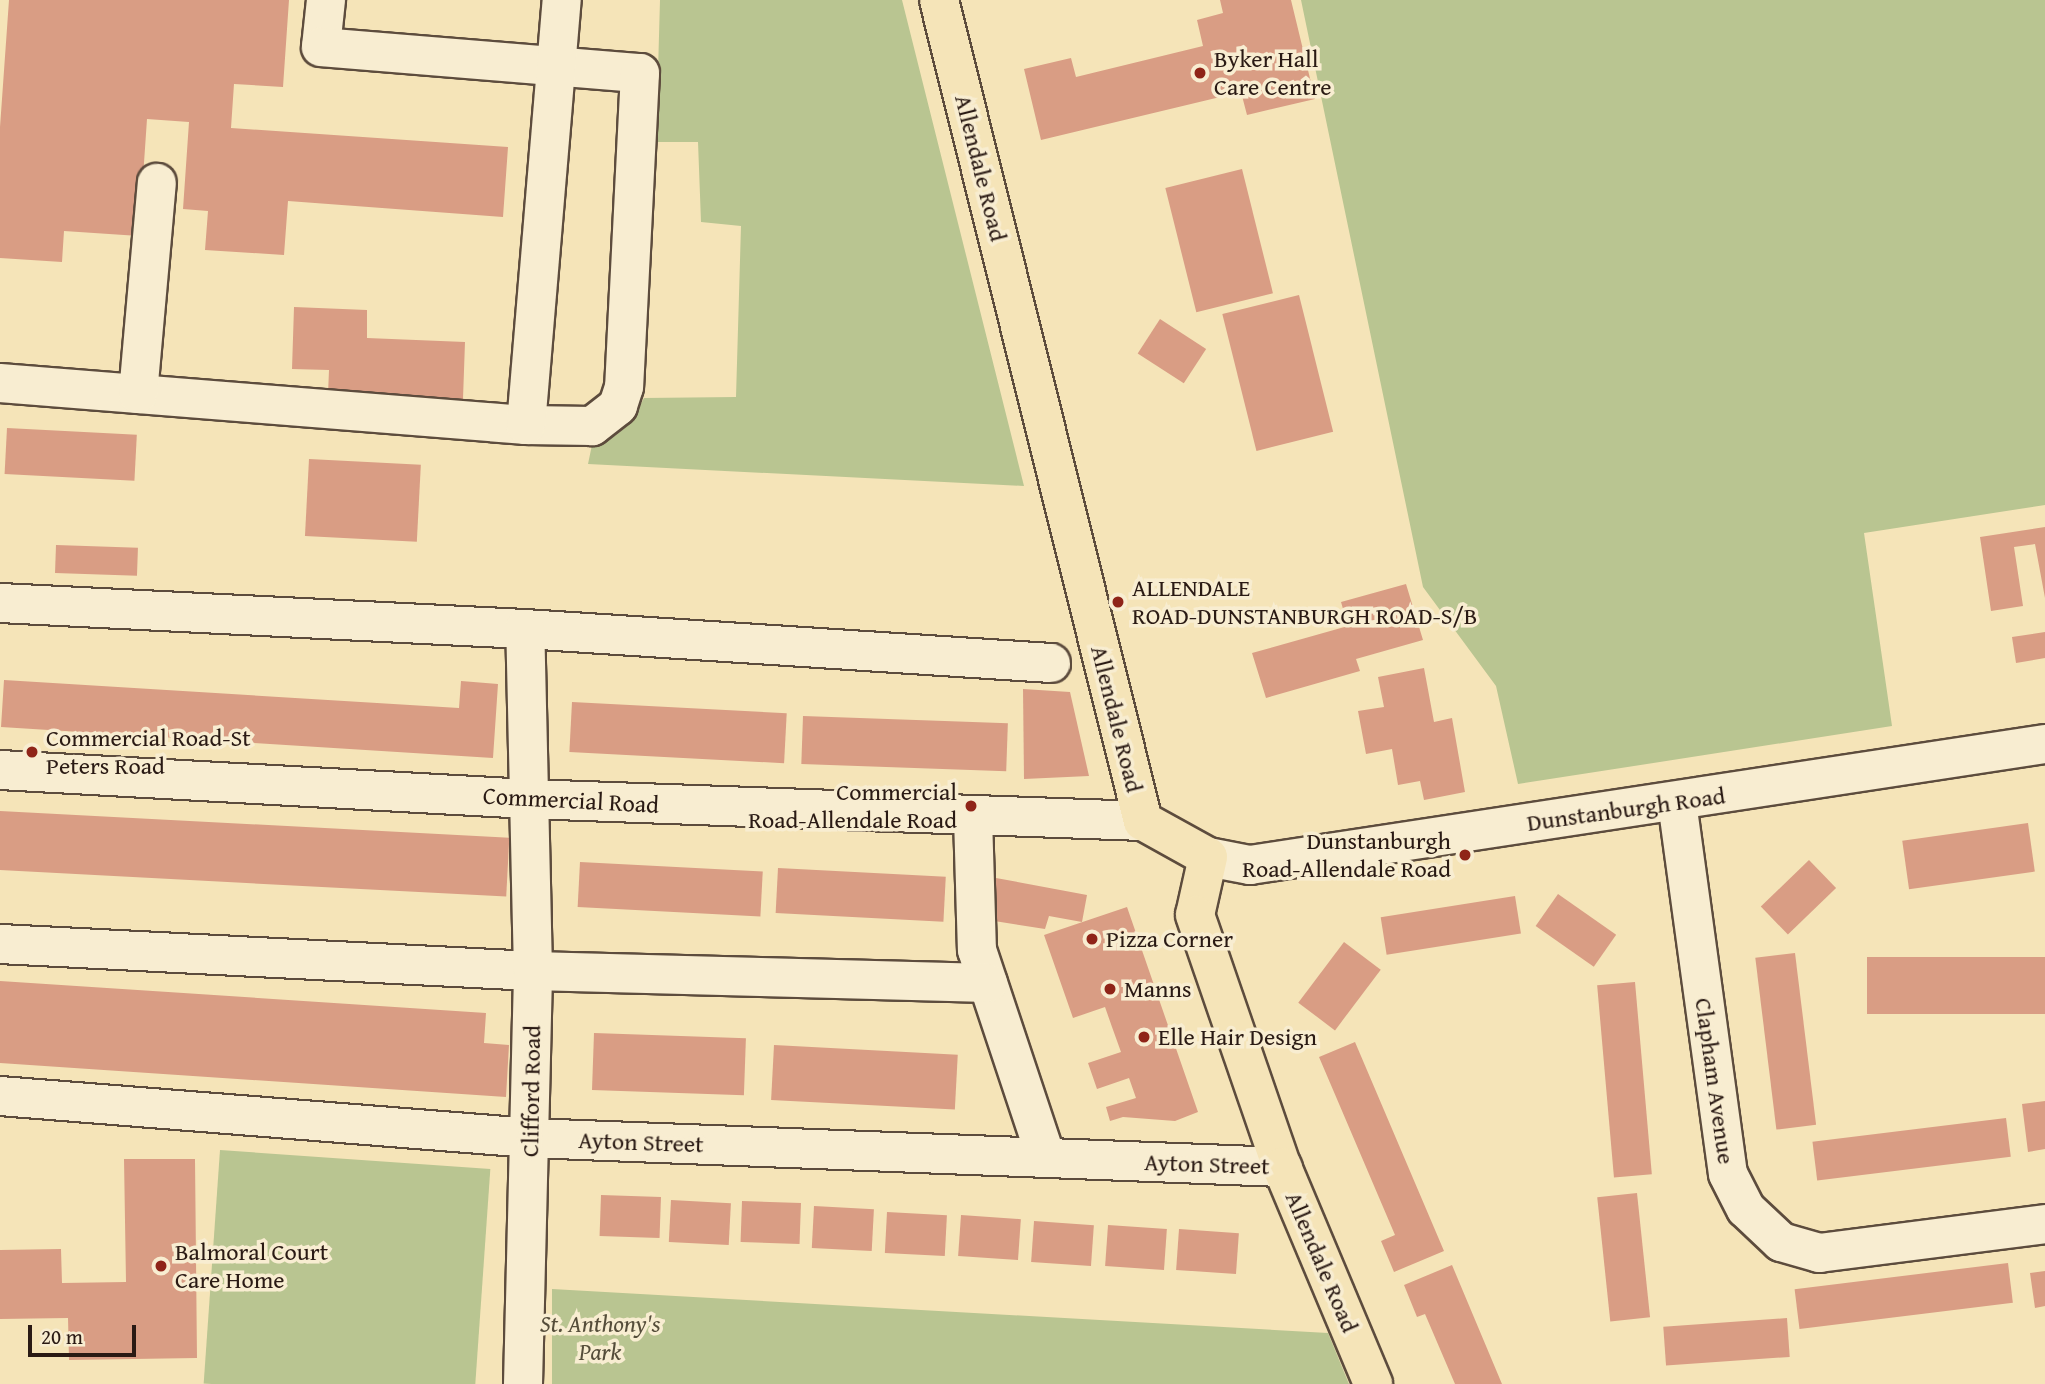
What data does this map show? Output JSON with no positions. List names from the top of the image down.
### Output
{
  "streets": {
    "main road": ["Allendale Road"],
    "street": [
      "Commercial Road",
      "Dunstanburgh Road",
      "Clapham Avenue",
      "Clifford Road",
      "Ayton Street"
    ]
  },
  "crossings": [
    ["Allendale Road", "Commercial Road"],
    ["Allendale Road", "Dunstanburgh Road"],
    ["Allendale Road", "Ayton Street"],
    ["Commercial Road", "Clifford Road"],
    ["Dunstanburgh Road", "Clapham Avenue"],
    ["Clifford Road", "Ayton Street"]
  ],
  "parks": ["St. Anthony's Park"],
  "places": [
    "Byker Hall Care Centre",
    "ALLENDALE ROAD-DUNSTANBURGH ROAD-S/B",
    "Commercial Road-St Peters Road",
    "Commercial Road-Allendale Road",
    "Dunstanburgh Road-Allendale Road",
    "Pizza Corner",
    "Manns",
    "Elle Hair Design",
    "Balmoral Court Care Home"
  ],
  "scale_bar": "20 m"
}
